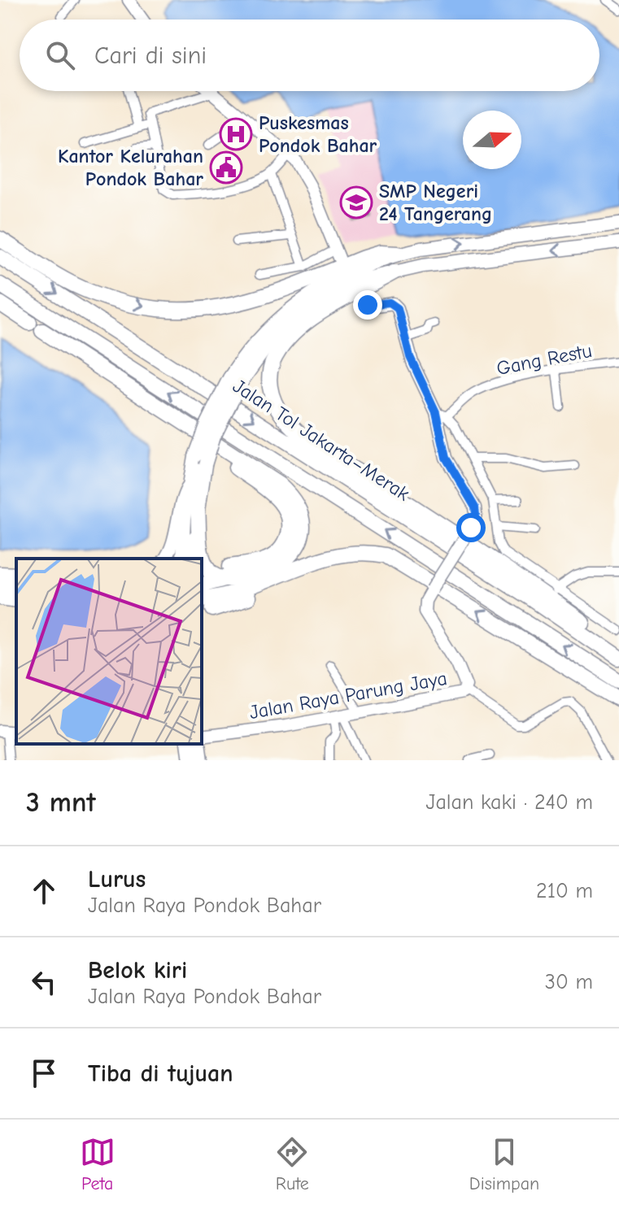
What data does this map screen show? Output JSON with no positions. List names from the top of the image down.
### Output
{
  "streets": {
    "highway": ["Jalan Tol Jakarta–Merak"],
    "street": ["Gang Restu", "Jalan Raya Parung Jaya"]
  },
  "crossings": [
    ["Gang Restu", "Jalan Raya Parung Jaya"]
  ],
  "places": {
    "hospital": ["Puskesmas Pondok Bahar"],
    "public building": ["Kantor Kelurahan Pondok Bahar"],
    "school or university": ["SMP Negeri 24 Tangerang"]
  },
  "north": "right",
  "page": {
    "search": "Cari di sini",
    "heading": ["3 mnt", "Jalan kaki · 240 m"],
    "list": [
      ["Lurus", "Jalan Raya Pondok Bahar", "210 m"],
      ["Belok kiri", "Jalan Raya Pondok Bahar", "30 m"],
      "Tiba di tujuan"
    ],
    "nav": ["Peta", "Rute", "Disimpan"]
  }
}
